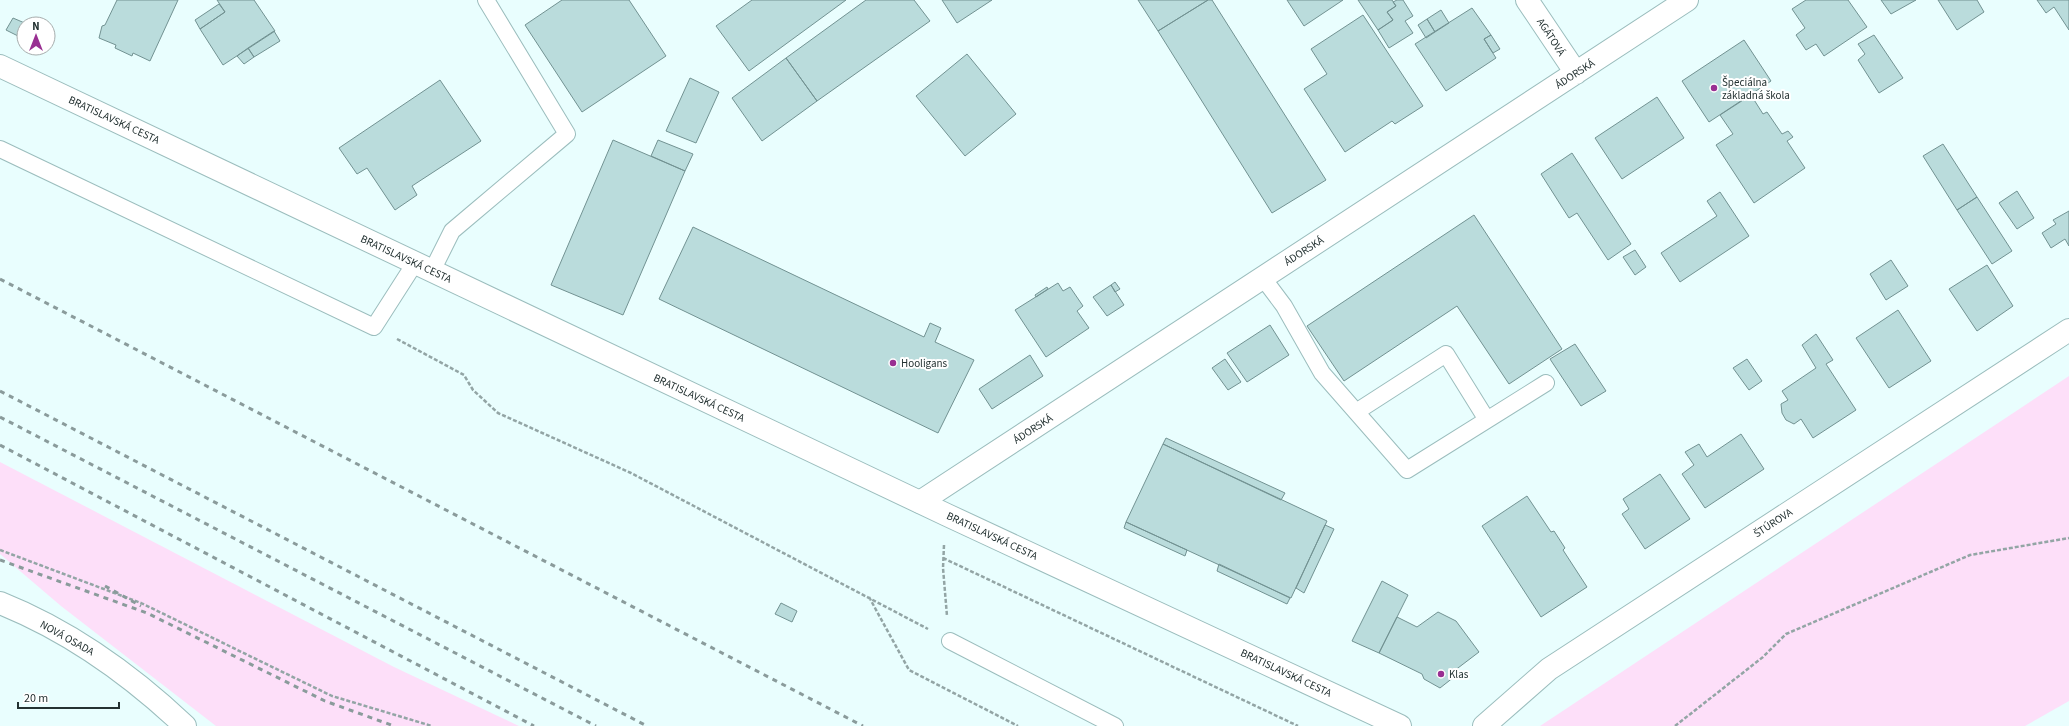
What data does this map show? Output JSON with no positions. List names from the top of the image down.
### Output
{
  "streets": {
    "street": [
      "AGÁTOVÁ",
      "ÁDORSKÁ",
      "BRATISLAVSKÁ CESTA",
      "ŠTÚROVA",
      "NOVÁ OSADA"
    ]
  },
  "crossings": [
    ["AGÁTOVÁ", "ÁDORSKÁ"],
    ["ÁDORSKÁ", "BRATISLAVSKÁ CESTA"]
  ],
  "places": ["Špeciálna základná škola", "Hooligans", "Klas"],
  "scale_bar": "20 m",
  "north": "top"
}
